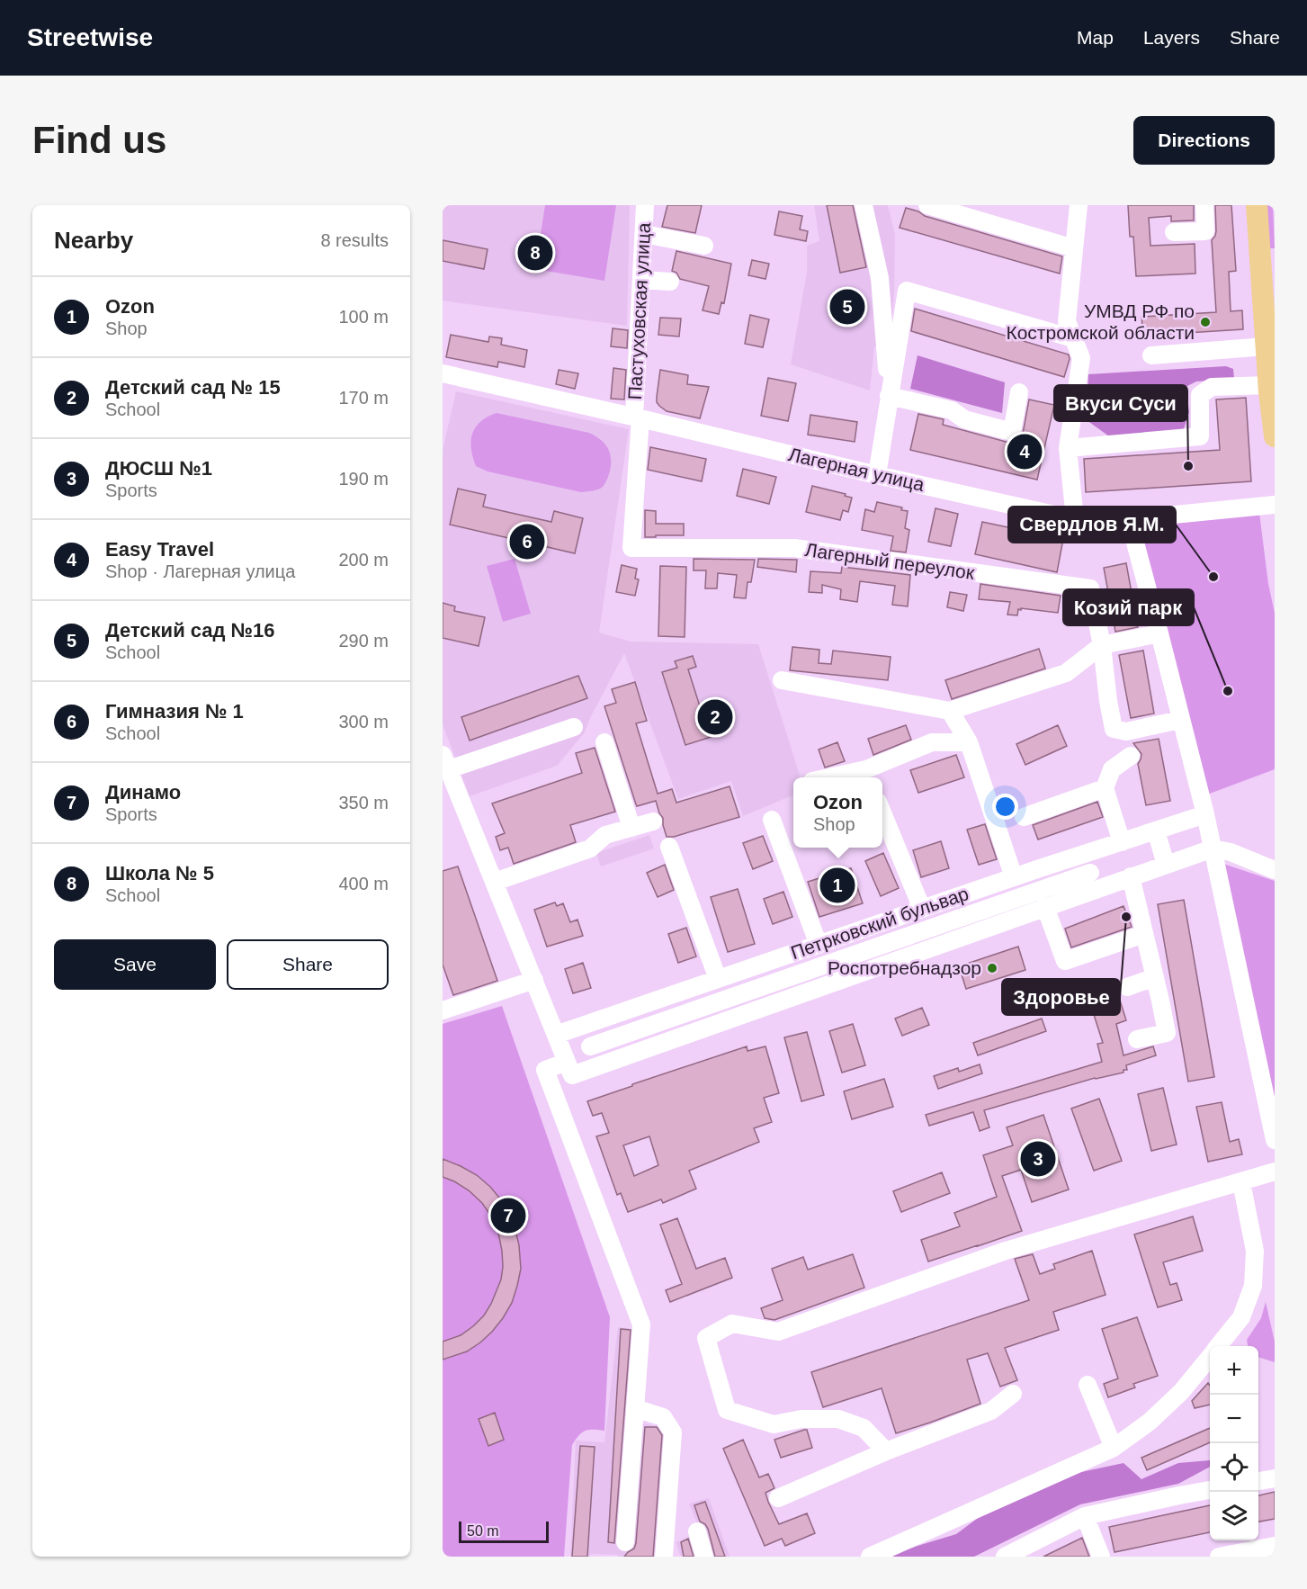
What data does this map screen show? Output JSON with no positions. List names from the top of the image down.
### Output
{
  "streets": {
    "street": [
      "Пастуховская улица",
      "Лагерная улица",
      "Лагерный переулок",
      "Петрковский бульвар"
    ]
  },
  "crossings": [
    ["Пастуховская улица", "Лагерная улица"],
    ["Пастуховская улица", "Лагерный переулок"]
  ],
  "places": [
    "УМВД РФ по Костромской области",
    "Вкуси Суси",
    "Свердлов Я.М.",
    "Козий парк",
    "Здоровье",
    "Роспотребнадзор"
  ],
  "scale_bar": "50 m",
  "page": {
    "header": "Streetwise",
    "nav": ["Map", "Layers", "Share"],
    "buttons": [
      "Directions",
      ["Save", "Share"]
    ],
    "title": "Find us",
    "heading": ["Nearby", "8 results"],
    "pins": [
      "8",
      "5",
      "4",
      "6",
      "2",
      "1",
      "3",
      "7"
    ],
    "list": [
      {
        "mark": "1",
        "name": "Ozon",
        "note": "Shop",
        "value": "100 m"
      },
      {
        "mark": "2",
        "name": "Детский сад № 15",
        "note": "School",
        "value": "170 m"
      },
      {
        "mark": "3",
        "name": "ДЮСШ №1",
        "note": "Sports",
        "value": "190 m"
      },
      {
        "mark": "4",
        "name": "Easy Travel",
        "note": "Shop · Лагерная улица",
        "value": "200 m"
      },
      {
        "mark": "5",
        "name": "Детский сад №16",
        "note": "School",
        "value": "290 m"
      },
      {
        "mark": "6",
        "name": "Гимназия № 1",
        "note": "School",
        "value": "300 m"
      },
      {
        "mark": "7",
        "name": "Динамо",
        "note": "Sports",
        "value": "350 m"
      },
      {
        "mark": "8",
        "name": "Школа № 5",
        "note": "School",
        "value": "400 m"
      }
    ],
    "popup": ["Ozon", "Shop"],
    "map_buttons": ["+", "−"],
    "scale": "50 m"
  }
}
